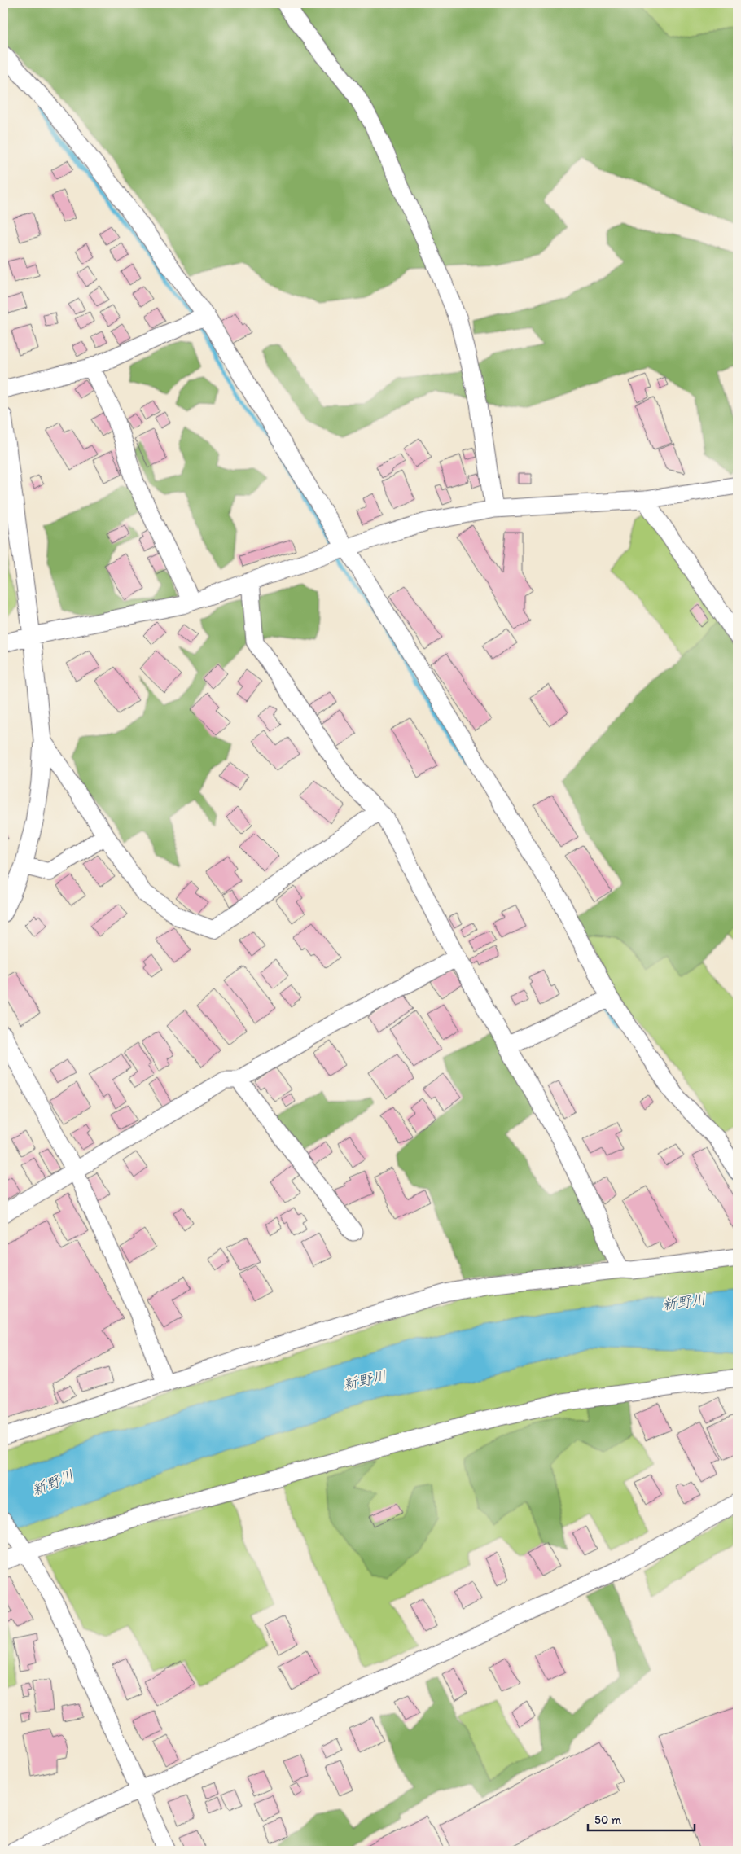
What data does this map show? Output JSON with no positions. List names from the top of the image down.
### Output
{
  "water": ["新野川"],
  "scale_bar": "50 m"
}
